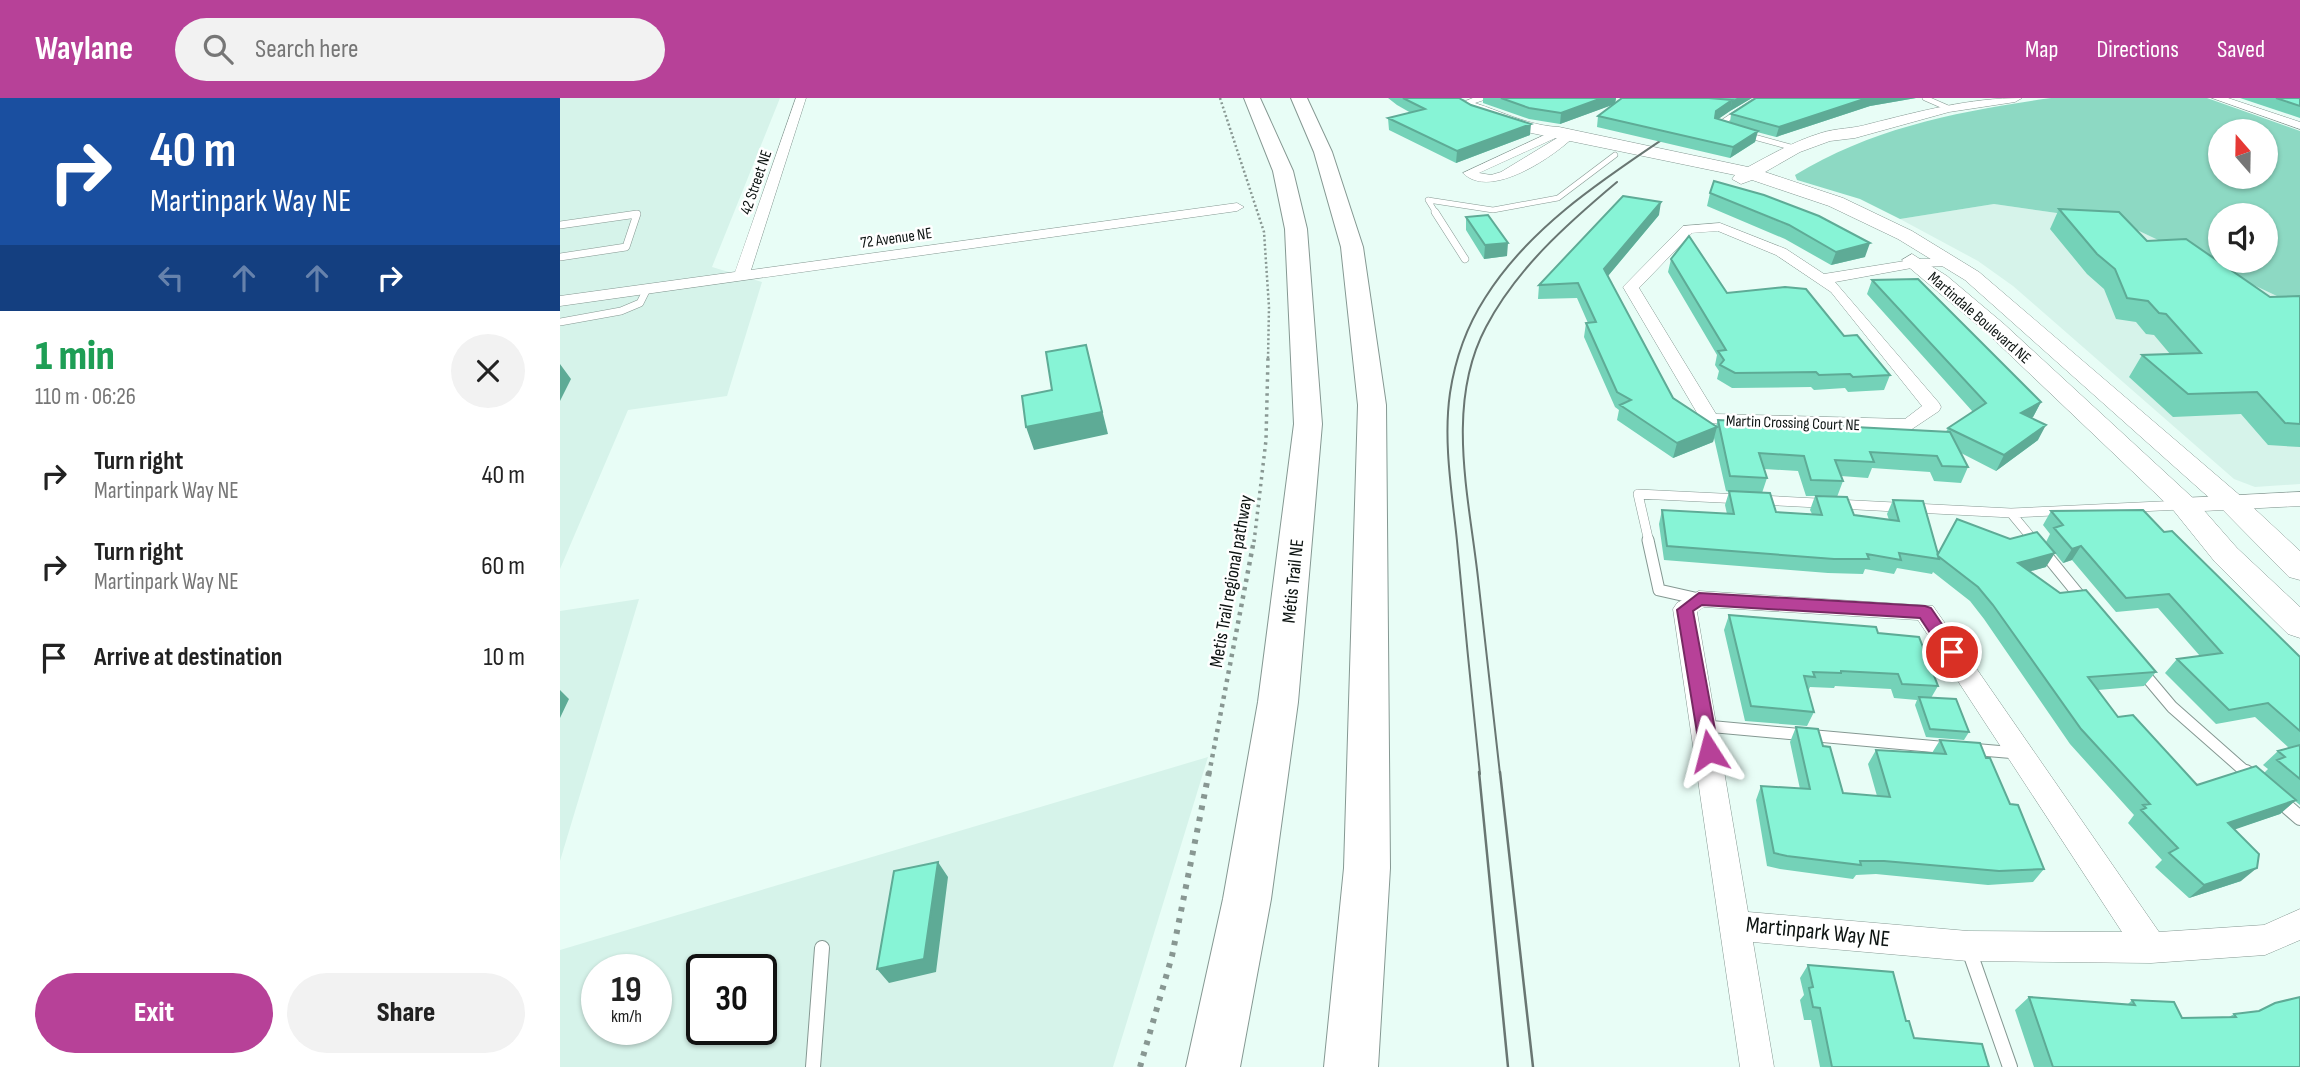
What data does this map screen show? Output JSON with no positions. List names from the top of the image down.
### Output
{
  "streets": {
    "main road": ["Métis Trail NE"],
    "street": [
      "42 Street NE",
      "72 Avenue NE",
      "Martindale Boulevard NE",
      "Martin Crossing Court NE",
      "Martinpark Way NE"
    ],
    "path": ["Metis Trail regional pathway"]
  },
  "crossings": [
    ["42 Street NE", "72 Avenue NE"]
  ],
  "north": "top",
  "page": {
    "header": "Waylane",
    "search": "Search here",
    "nav": ["Map", "Directions", "Saved"],
    "turn": ["40 m", "Martinpark Way NE"],
    "heading": ["1 min", "110 m · 06:26"],
    "list": [
      {
        "name": "Turn right",
        "note": "Martinpark Way NE",
        "value": "40 m"
      },
      {
        "name": "Turn right",
        "note": "Martinpark Way NE",
        "value": "60 m"
      },
      {
        "name": "Arrive at destination",
        "value": "10 m"
      }
    ],
    "speed": "19 km/h",
    "limit": "30",
    "buttons": ["Exit", "Share"]
  }
}
